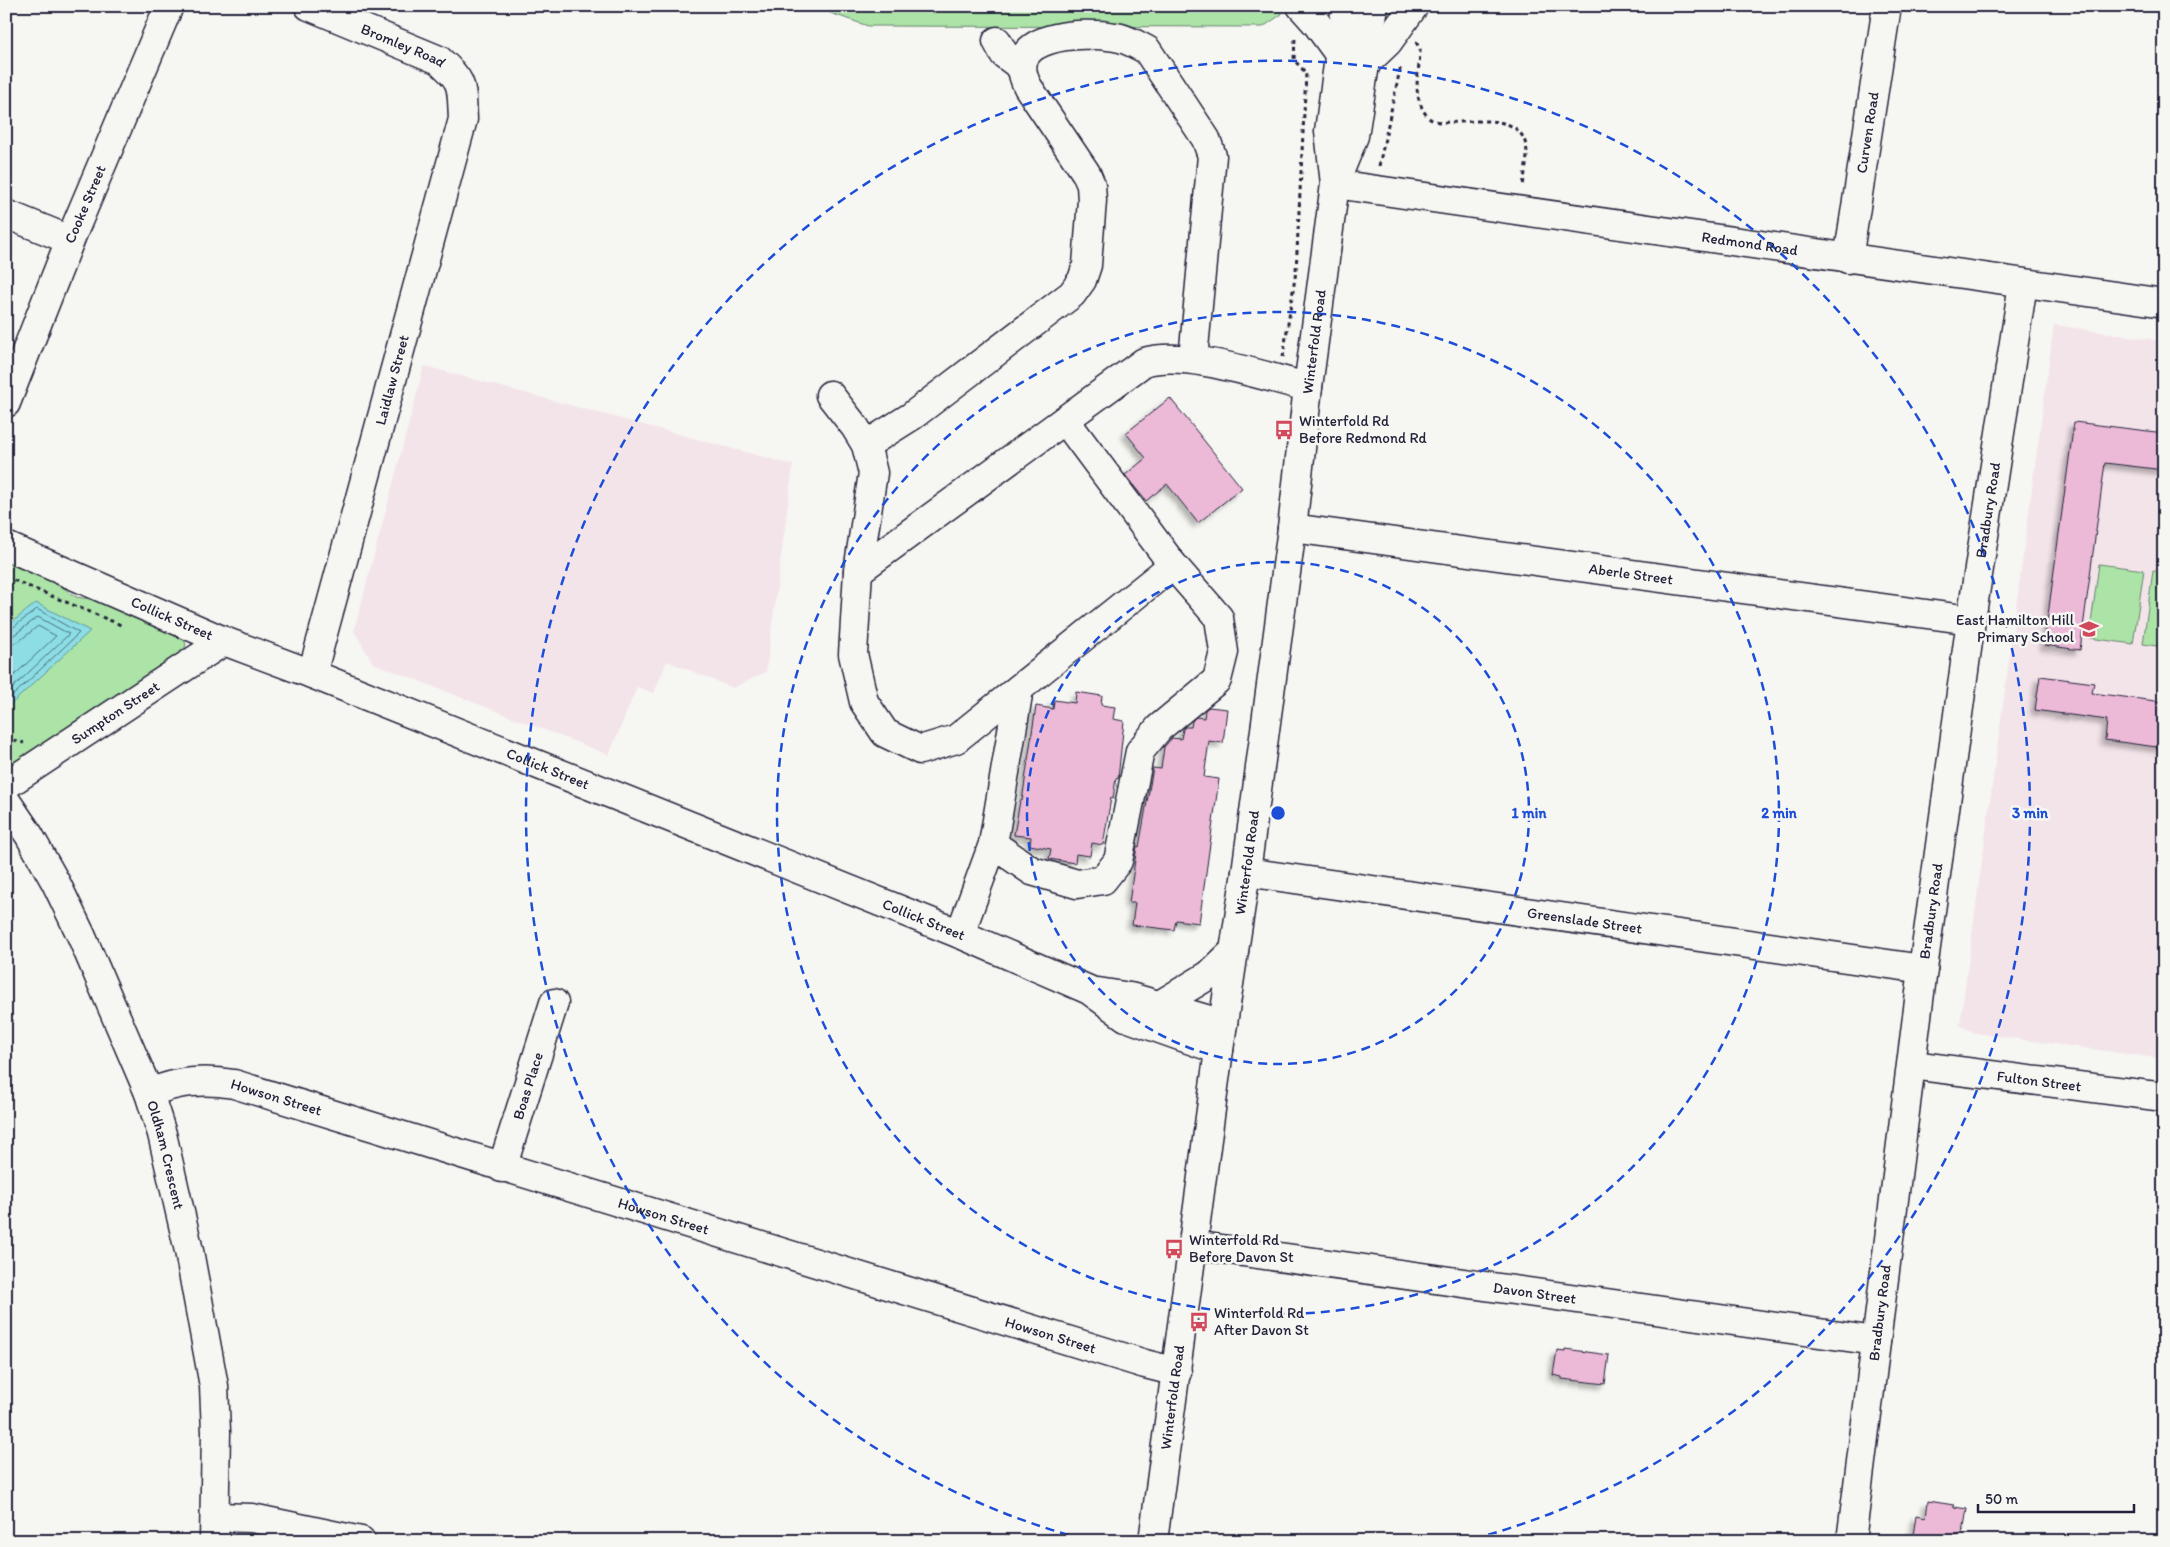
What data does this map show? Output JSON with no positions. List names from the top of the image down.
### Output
{
  "streets": {
    "main road": [
      "Bromley Road",
      "Curven Road",
      "Cooke Street",
      "Redmond Road",
      "Winterfold Road",
      "Laidlaw Street",
      "Bradbury Road",
      "Aberle Street",
      "Collick Street",
      "Sumpton Street",
      "Greenslade Street",
      "Fulton Street",
      "Boas Place",
      "Howson Street",
      "Oldham Crescent",
      "Davon Street"
    ]
  },
  "crossings": [
    ["Bromley Road", "Laidlaw Street"],
    ["Curven Road", "Redmond Road"],
    ["Redmond Road", "Winterfold Road"],
    ["Redmond Road", "Bradbury Road"],
    ["Winterfold Road", "Aberle Street"],
    ["Winterfold Road", "Collick Street"],
    ["Winterfold Road", "Greenslade Street"],
    ["Winterfold Road", "Howson Street"],
    ["Winterfold Road", "Davon Street"],
    ["Laidlaw Street", "Collick Street"],
    ["Bradbury Road", "Aberle Street"],
    ["Bradbury Road", "Greenslade Street"],
    ["Bradbury Road", "Fulton Street"],
    ["Bradbury Road", "Davon Street"],
    ["Collick Street", "Sumpton Street"],
    ["Boas Place", "Howson Street"],
    ["Howson Street", "Oldham Crescent"]
  ],
  "places": {
    "bus stop": ["Winterfold Rd Before Redmond Rd", "Winterfold Rd Before Davon St", "Winterfold Rd After Davon St"],
    "school or university": ["East Hamilton Hill Primary School"]
  },
  "scale_bar": "50 m",
  "rings": ["1 min", "2 min", "3 min"]
}
